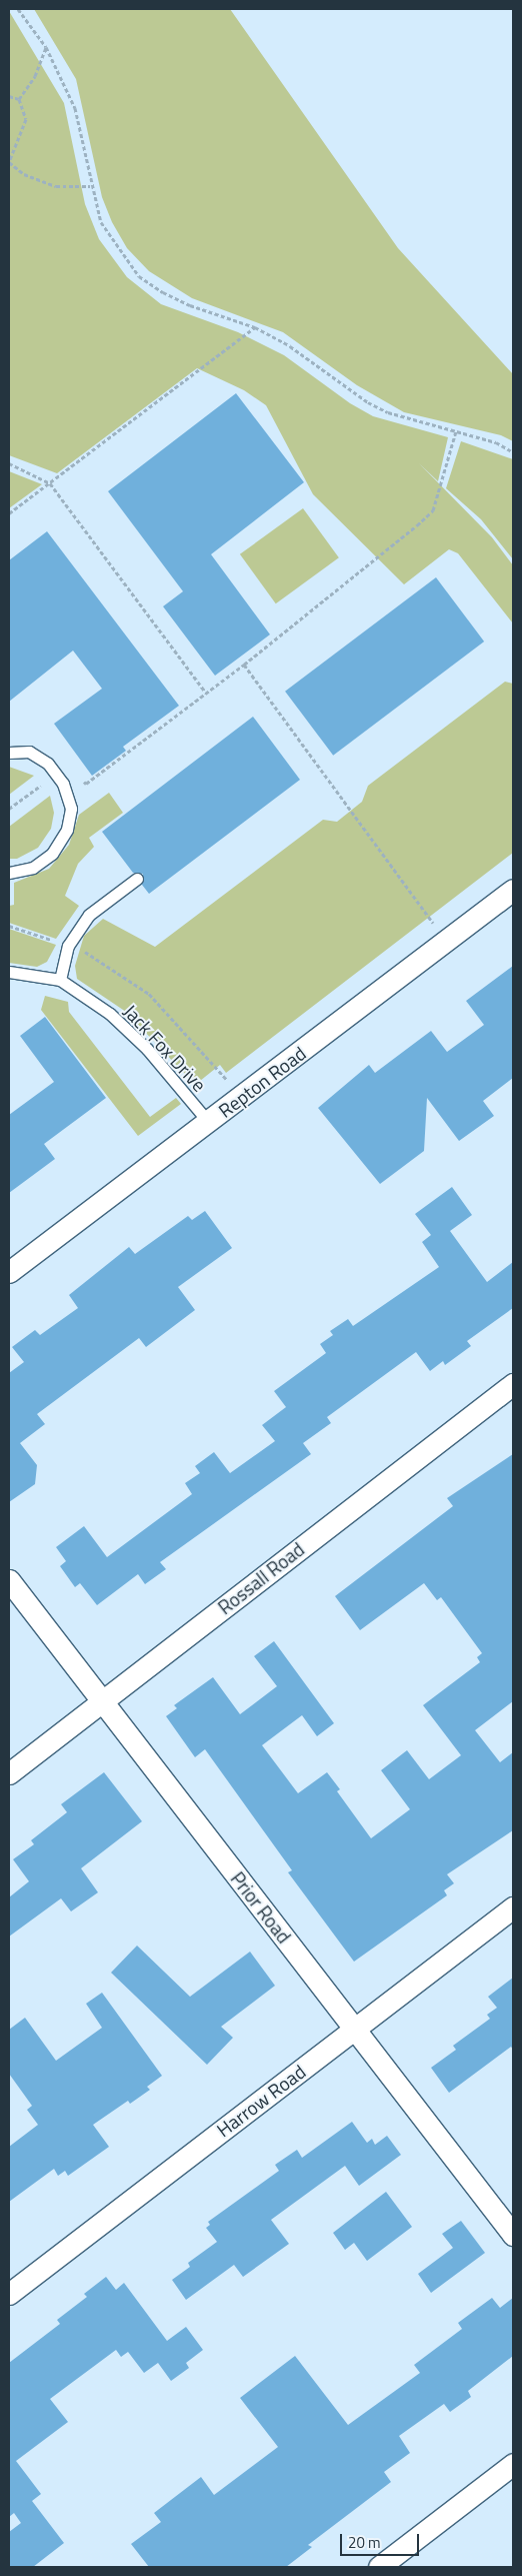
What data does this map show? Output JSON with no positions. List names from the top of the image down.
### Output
{
  "streets": {
    "street": [
      "Repton Road",
      "Rossall Road",
      "Prior Road",
      "Harrow Road"
    ],
    "lane": ["Jack Fox Drive"]
  },
  "crossings": [
    ["Jack Fox Drive", "Repton Road"],
    ["Rossall Road", "Prior Road"],
    ["Prior Road", "Harrow Road"]
  ],
  "scale_bar": "20 m"
}
